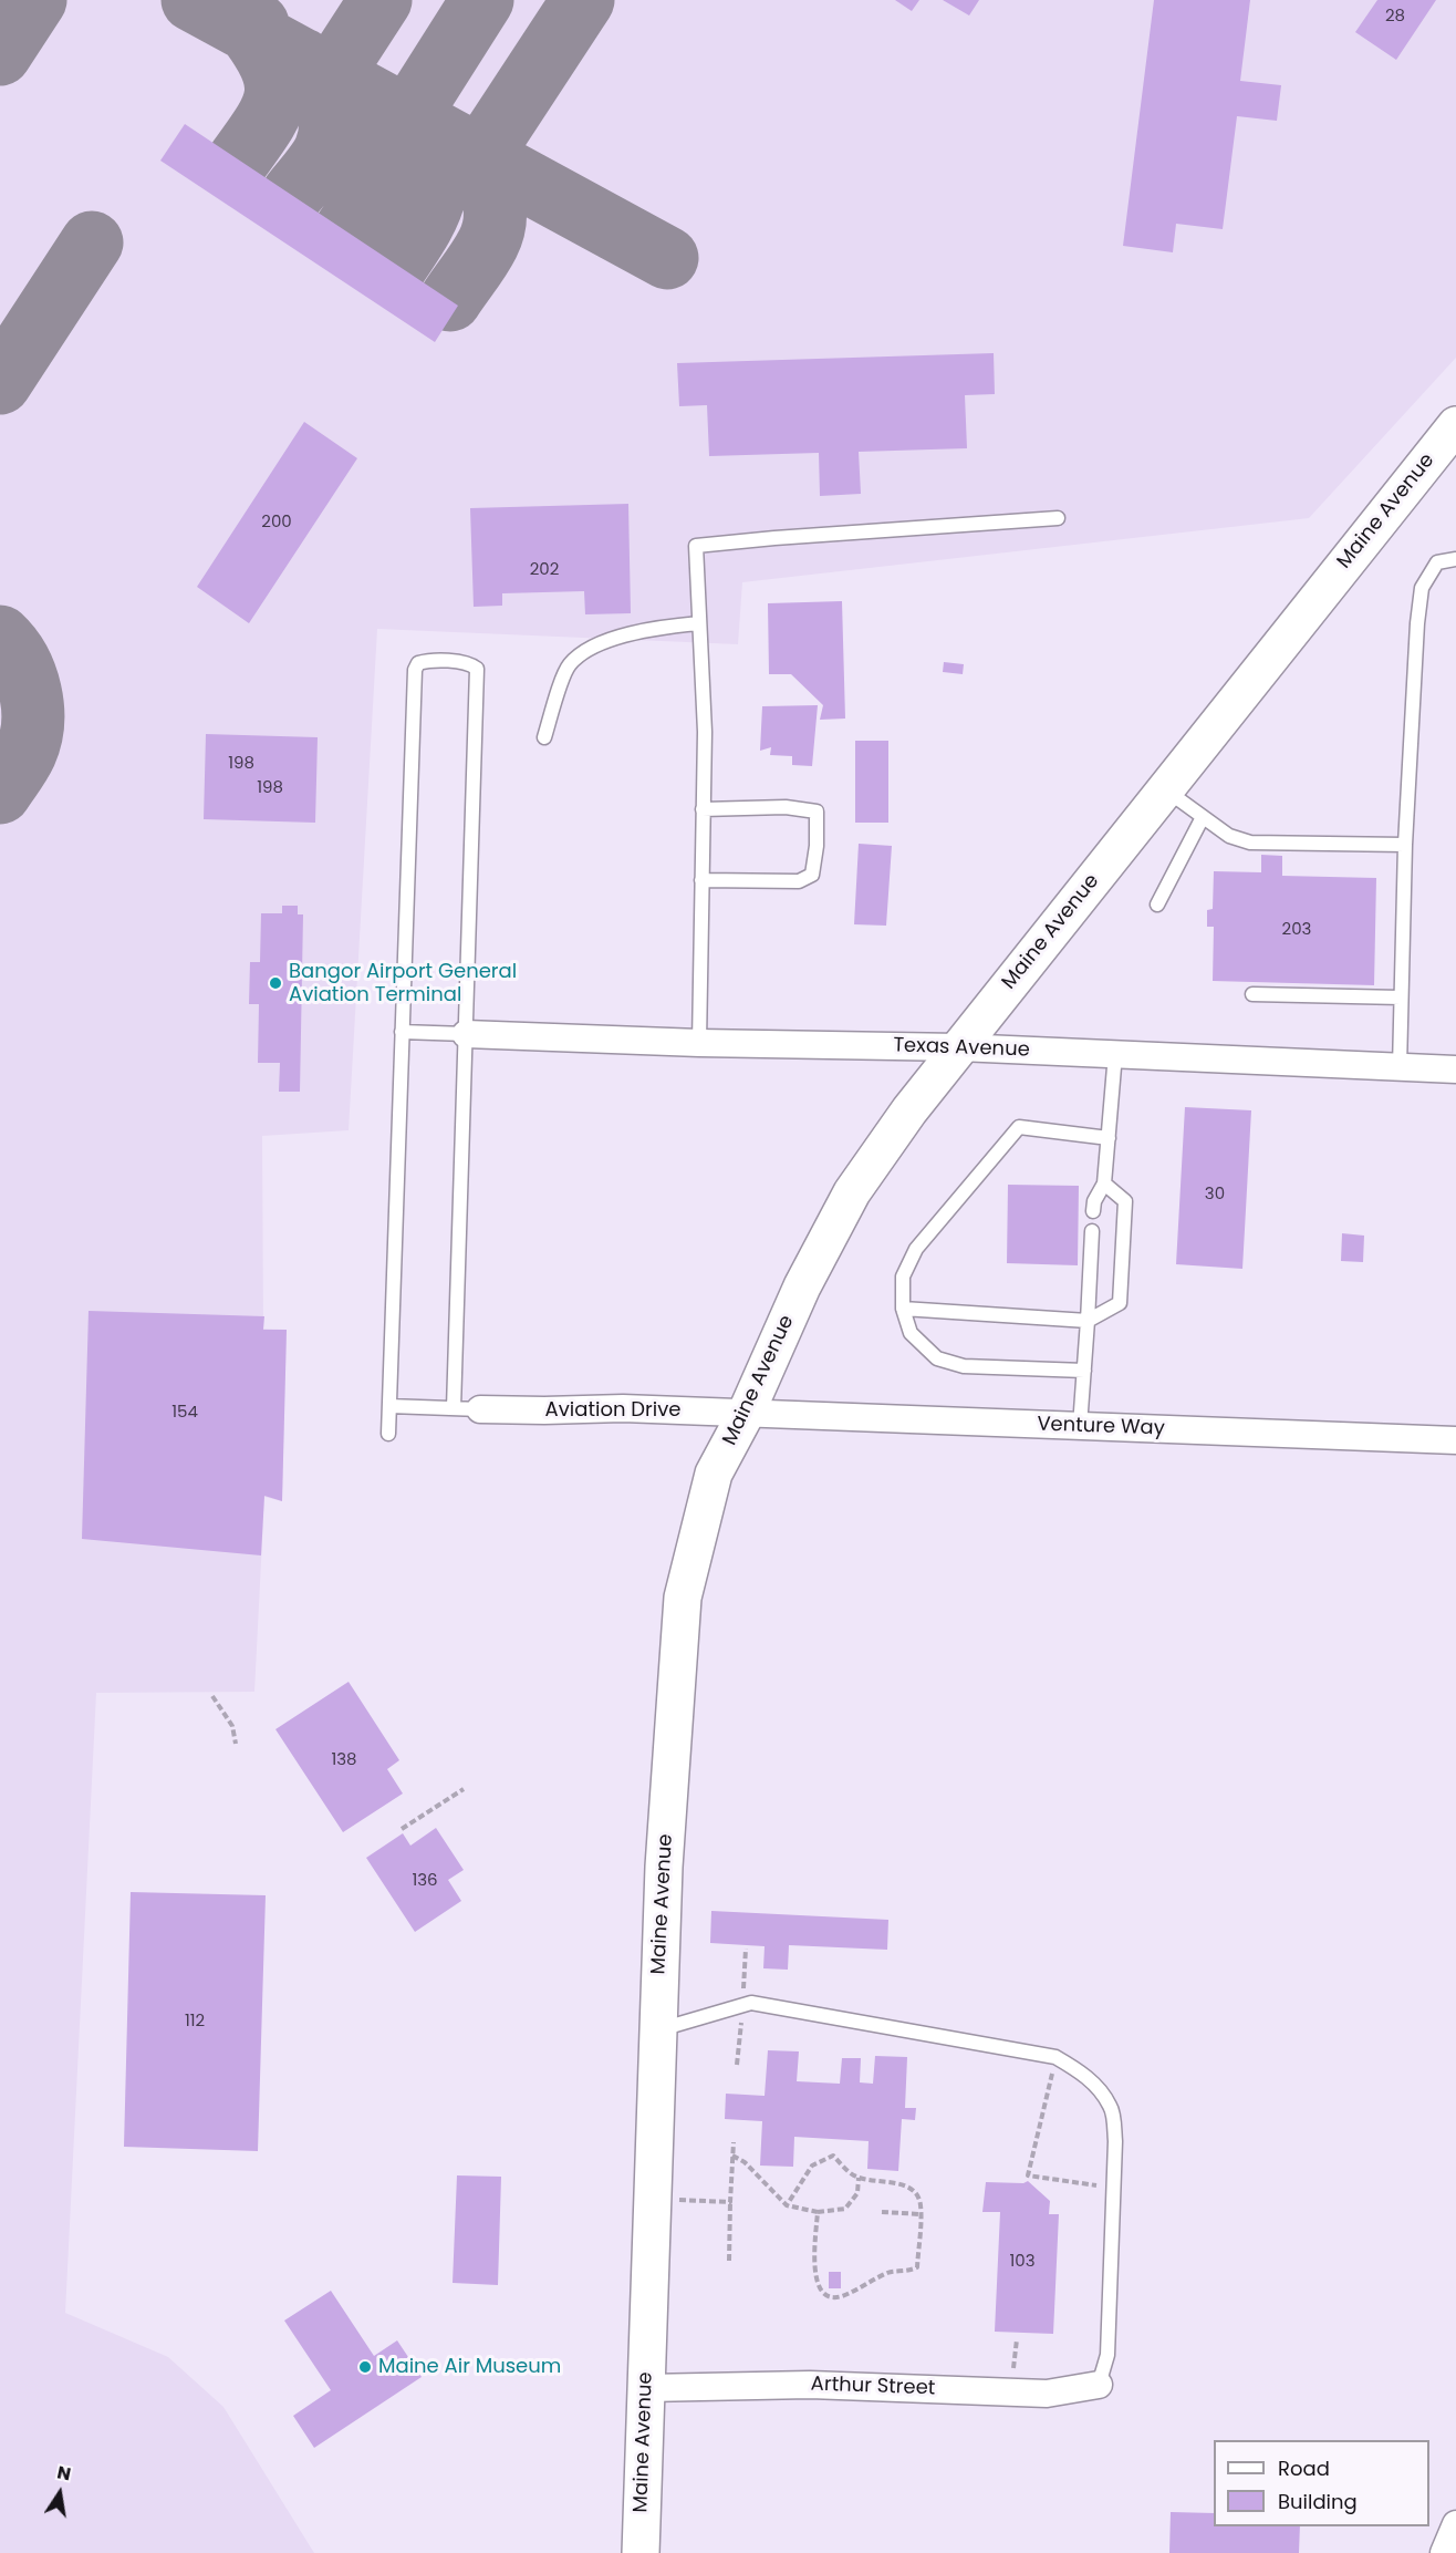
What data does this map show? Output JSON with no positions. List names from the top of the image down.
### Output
{
  "streets": {
    "main road": ["Maine Avenue"],
    "street": [
      "Texas Avenue",
      "Aviation Drive",
      "Venture Way",
      "Arthur Street"
    ]
  },
  "crossings": [
    ["Maine Avenue", "Texas Avenue"],
    ["Maine Avenue", "Aviation Drive"],
    ["Maine Avenue", "Venture Way"],
    ["Maine Avenue", "Arthur Street"],
    ["Aviation Drive", "Venture Way"]
  ],
  "places": ["Bangor Airport General Aviation Terminal", "Maine Air Museum"],
  "house_numbers": [
    "28",
    "200",
    "202",
    "198",
    "198",
    "203",
    "30",
    "154",
    "138",
    "136",
    "112",
    "103"
  ],
  "legend": ["Road", "Building"],
  "north": "top"
}
